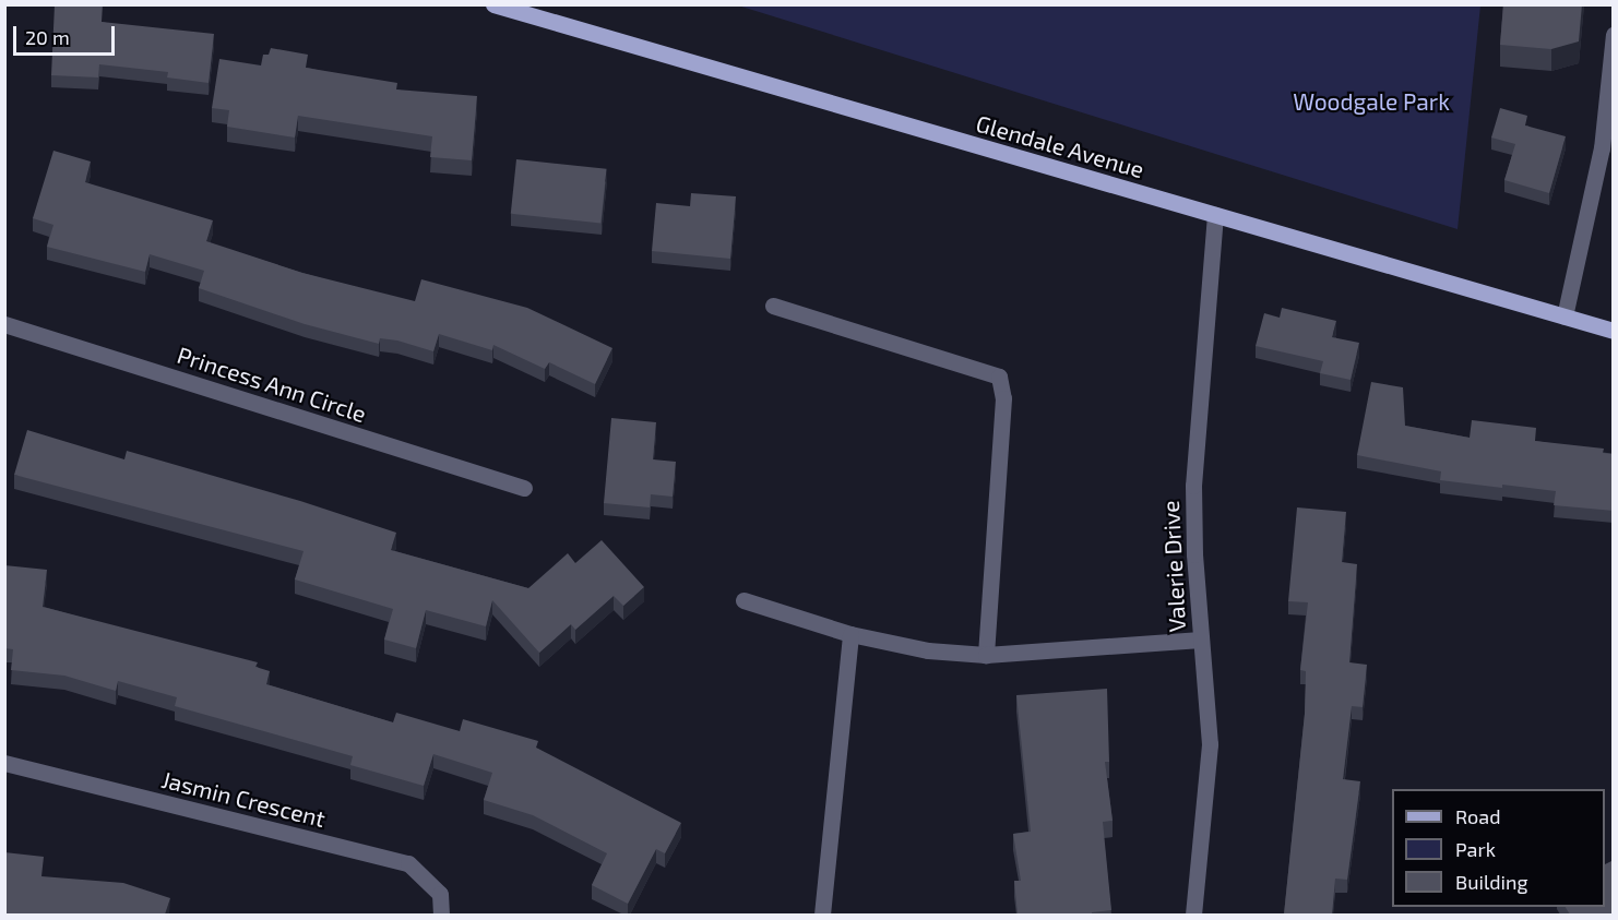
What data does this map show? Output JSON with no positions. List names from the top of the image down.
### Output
{
  "streets": {
    "main road": ["Glendale Avenue"],
    "street": ["Princess Ann Circle", "Valerie Drive", "Jasmin Crescent"]
  },
  "crossings": [
    ["Glendale Avenue", "Valerie Drive"]
  ],
  "parks": ["Woodgale Park"],
  "legend": ["Road", "Park", "Building"],
  "scale_bar": "20 m"
}
